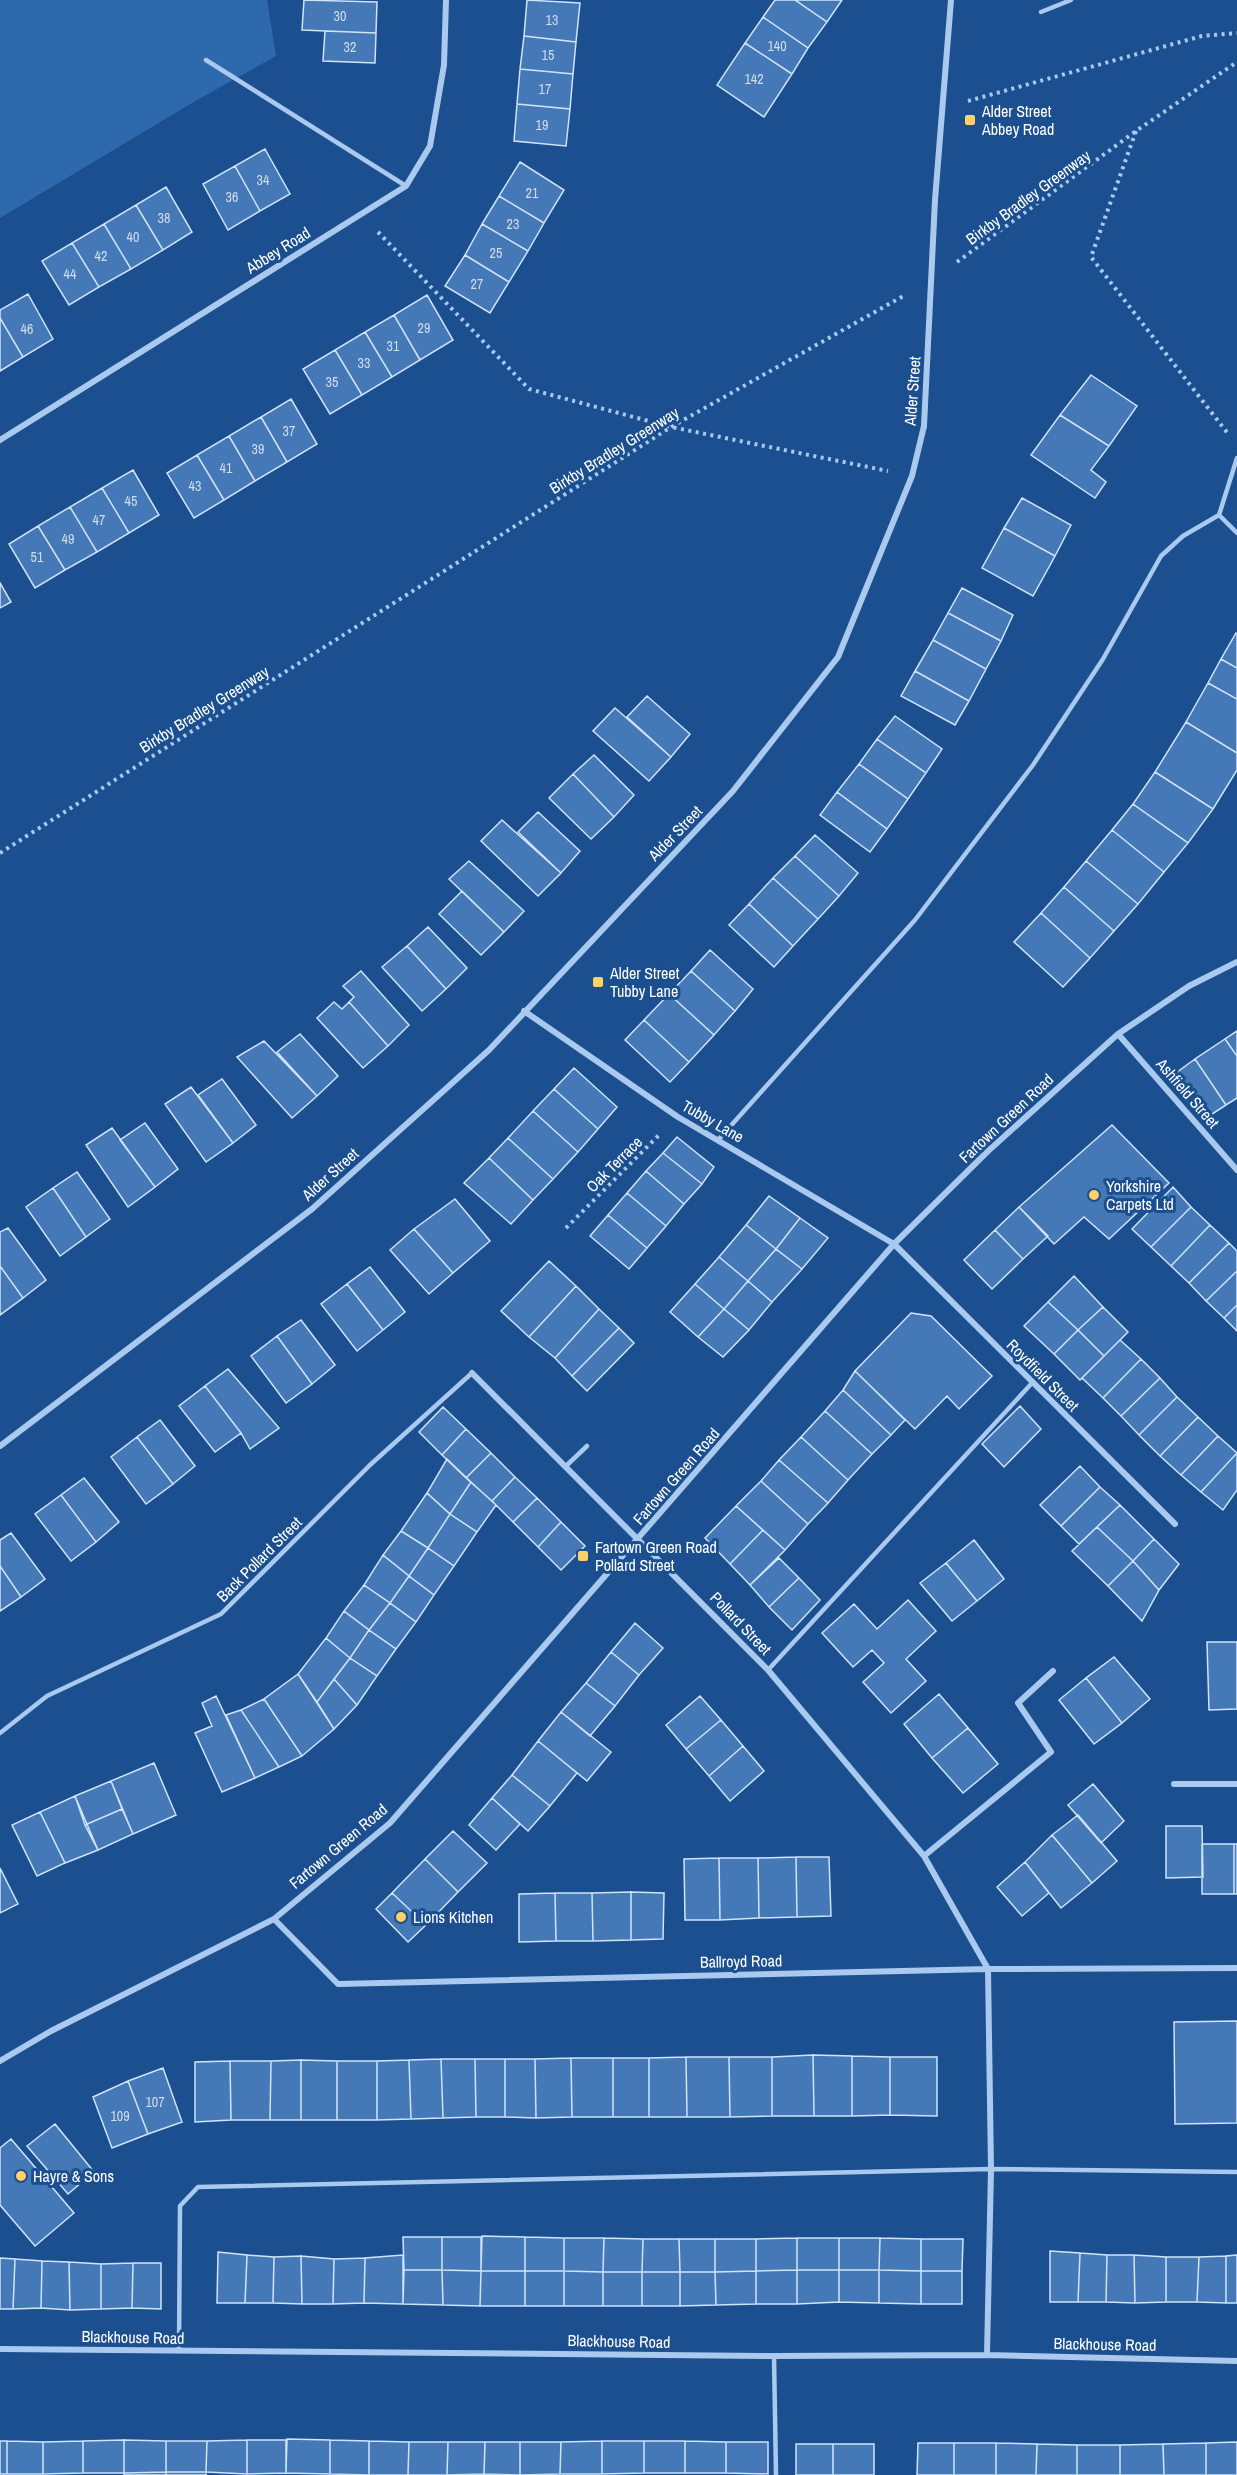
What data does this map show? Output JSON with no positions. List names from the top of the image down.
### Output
{
  "streets": {
    "street": [
      "Abbey Road",
      "Alder Street",
      "Ashfield Street",
      "Fartown Green Road",
      "Tubby Lane",
      "Roydfield Street",
      "Pollard Street",
      "Ballroyd Road",
      "Blackhouse Road"
    ],
    "lane": ["Back Pollard Street"],
    "path": ["Birkby Bradley Greenway", "Oak Terrace"]
  },
  "crossings": [
    ["Alder Street", "Tubby Lane"],
    ["Ashfield Street", "Fartown Green Road"],
    ["Fartown Green Road", "Tubby Lane"],
    ["Fartown Green Road", "Roydfield Street"],
    ["Fartown Green Road", "Pollard Street"],
    ["Fartown Green Road", "Ballroyd Road"],
    ["Tubby Lane", "Oak Terrace"],
    ["Tubby Lane", "Roydfield Street"],
    ["Back Pollard Street", "Pollard Street"],
    ["Pollard Street", "Ballroyd Road"]
  ],
  "places": {
    "transit": ["Alder Street Abbey Road", "Alder Street Tubby Lane", "Fartown Green Road Pollard Street"],
    "other": ["Yorkshire Carpets Ltd", "Lions Kitchen", "Hayre & Sons"]
  },
  "house_numbers": [
    "30",
    "13",
    "140",
    "32",
    "15",
    "142",
    "17",
    "19",
    "34",
    "21",
    "36",
    "38",
    "23",
    "40",
    "25",
    "42",
    "44",
    "27",
    "29",
    "46",
    "31",
    "33",
    "35",
    "37",
    "39",
    "41",
    "43",
    "45",
    "47",
    "49",
    "51",
    "107",
    "109"
  ]
}
